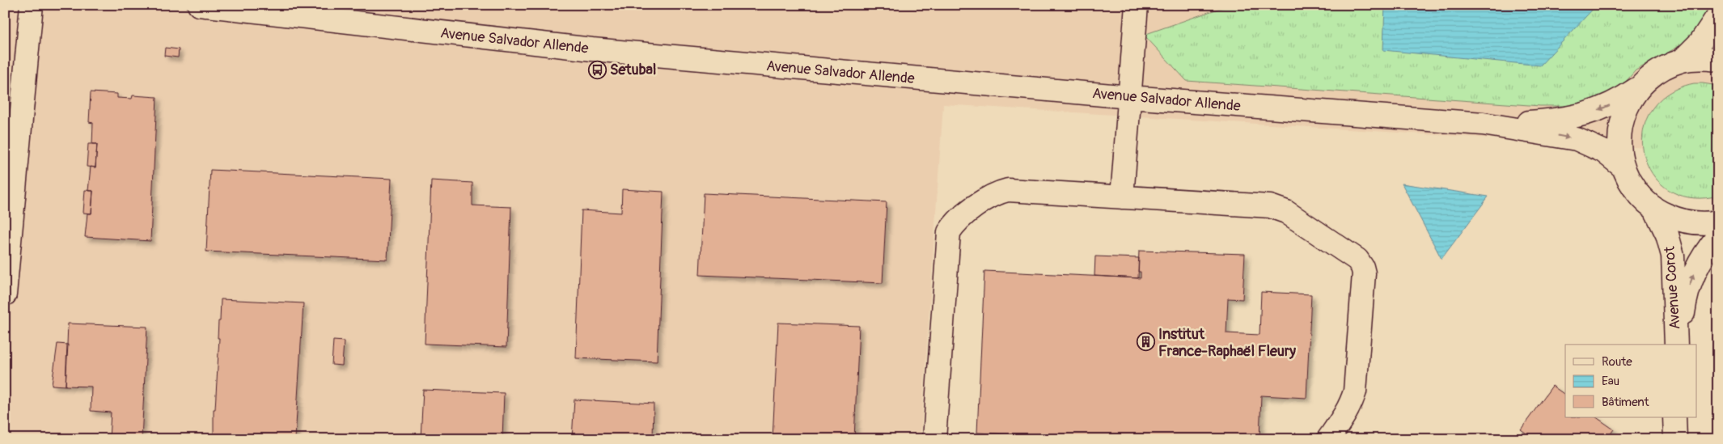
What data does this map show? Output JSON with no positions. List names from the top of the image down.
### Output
{
  "streets": {
    "street": ["Avenue Salvador Allende", "Avenue Corot"]
  },
  "one_way": ["Avenue Corot"],
  "places": {
    "bus stop": ["Setubal"],
    "building": ["Institut France-Raphaël Fleury"]
  },
  "legend": ["Route", "Eau", "Bâtiment"]
}
